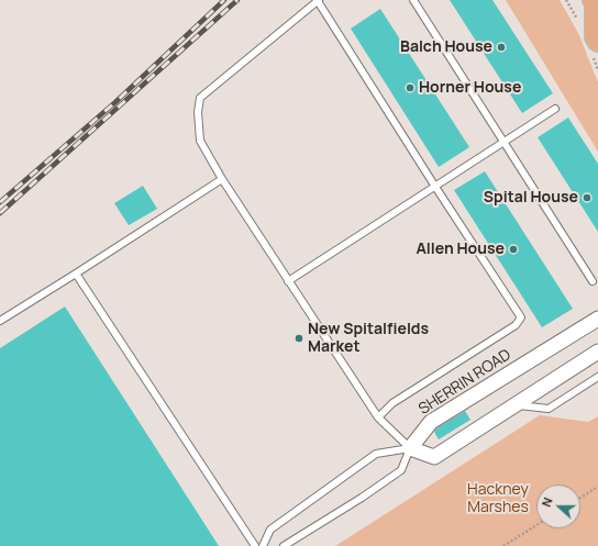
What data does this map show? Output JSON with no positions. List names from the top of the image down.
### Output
{
  "streets": {
    "street": ["SHERRIN ROAD"]
  },
  "parks": ["Hackney Marshes"],
  "places": [
    "Balch House",
    "Horner House",
    "Spital House",
    "Allen House",
    "New Spitalfields Market"
  ],
  "north": "left"
}
